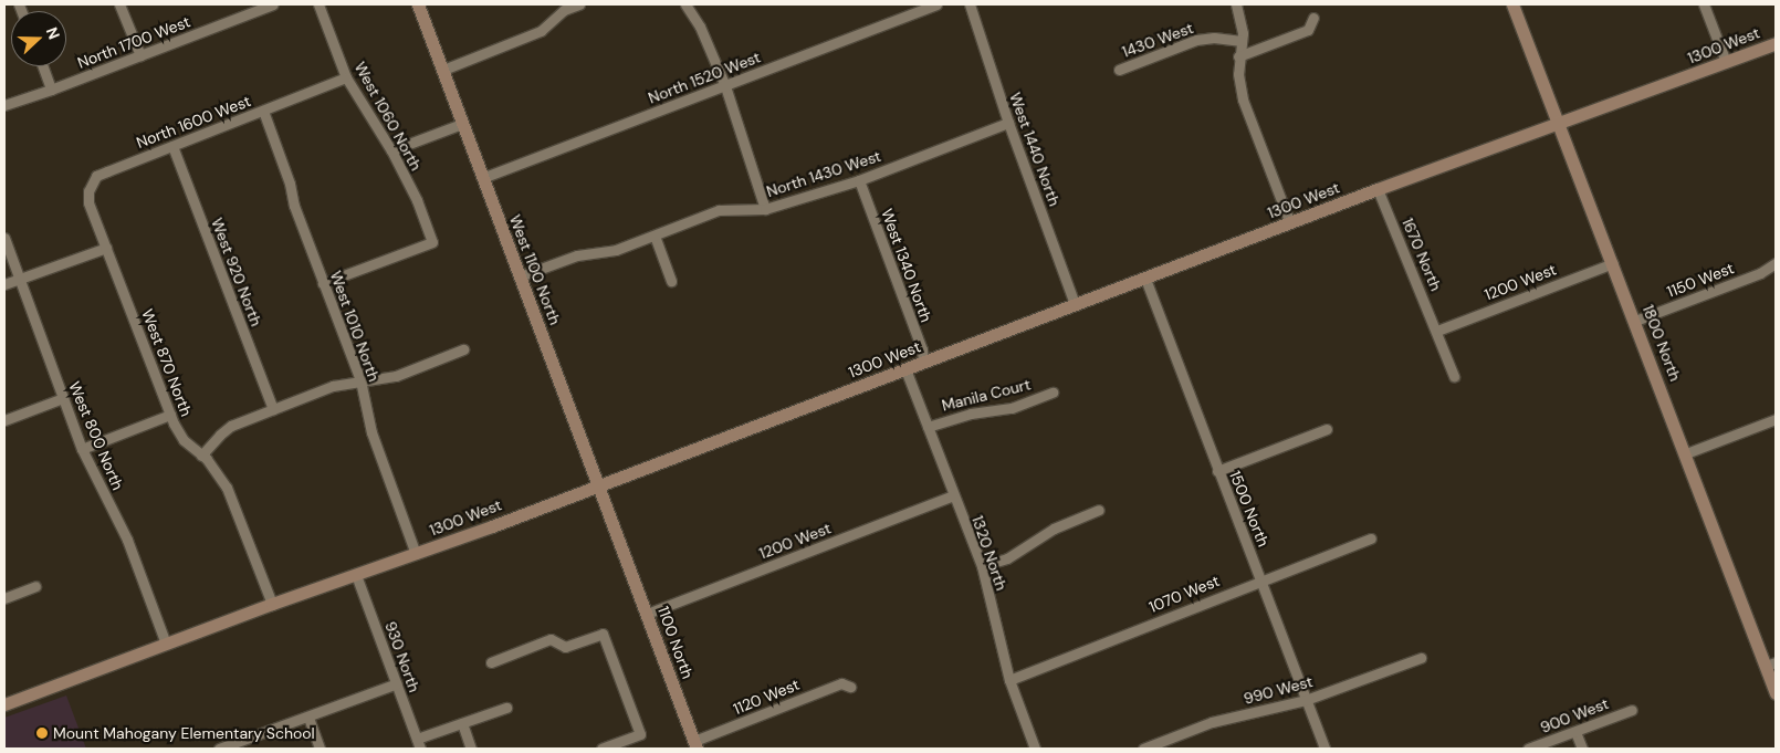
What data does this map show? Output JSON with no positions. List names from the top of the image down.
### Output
{
  "streets": {
    "street": [
      "1430 West",
      "North 1700 West",
      "1300 West",
      "North 1520 West",
      "West 1060 North",
      "North 1600 West",
      "West 1440 North",
      "North 1430 West",
      "1670 North",
      "West 1340 North",
      "West 1100 North",
      "West 920 North",
      "1150 West",
      "1200 West",
      "West 1010 North",
      "1800 North",
      "West 870 North",
      "Manila Court",
      "West 800 North",
      "1500 North",
      "1320 North",
      "1070 West",
      "1100 North",
      "930 North",
      "990 West",
      "1120 West",
      "900 West"
    ]
  },
  "crossings": [
    ["1300 West", "West 1440 North"],
    ["1300 West", "1670 North"],
    ["1300 West", "West 1340 North"],
    ["1300 West", "West 1100 North"],
    ["1300 West", "West 1010 North"],
    ["1300 West", "1800 North"],
    ["1300 West", "West 870 North"],
    ["1300 West", "West 800 North"],
    ["1300 West", "1500 North"],
    ["1300 West", "1320 North"],
    ["1300 West", "930 North"],
    ["North 1520 West", "West 1100 North"],
    ["West 1060 North", "North 1600 West"],
    ["West 1060 North", "West 1010 North"],
    ["North 1600 West", "West 920 North"],
    ["North 1600 West", "West 1010 North"],
    ["North 1600 West", "West 870 North"],
    ["West 1440 North", "North 1430 West"],
    ["North 1430 West", "West 1340 North"],
    ["North 1430 West", "West 1100 North"],
    ["1670 North", "1200 West"],
    ["West 1100 North", "1100 North"],
    ["1150 West", "1800 North"],
    ["1200 West", "1800 North"],
    ["1200 West", "1320 North"],
    ["1200 West", "1100 North"],
    ["Manila Court", "1320 North"],
    ["1500 North", "1070 West"],
    ["1500 North", "990 West"],
    ["1320 North", "1070 West"],
    ["1100 North", "1120 West"]
  ],
  "places": ["Mount Mahogany Elementary School"],
  "north": "right"
}
